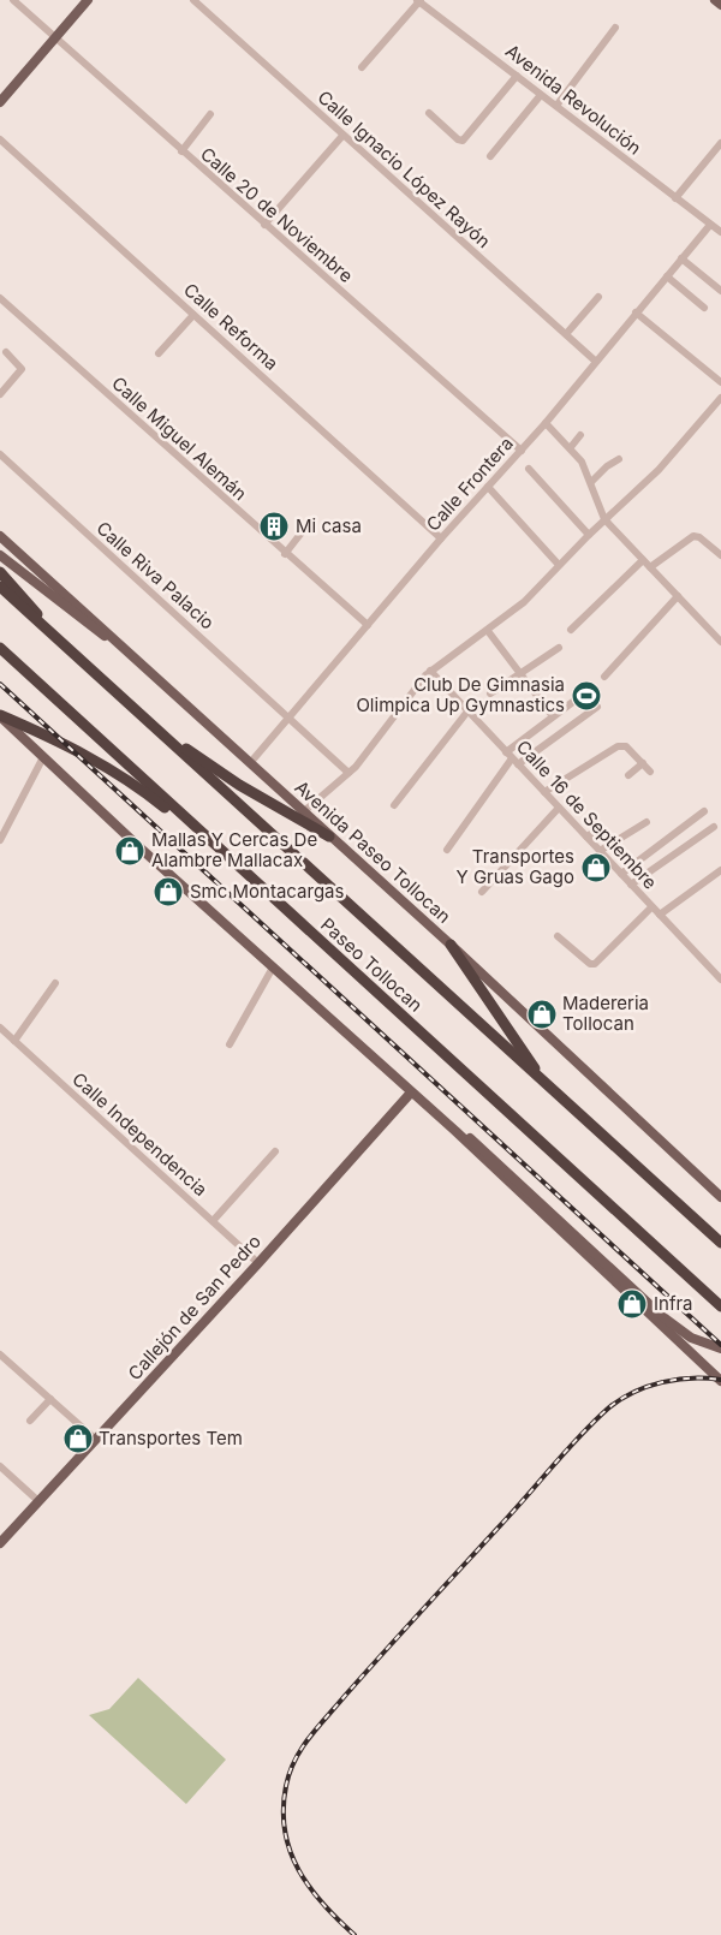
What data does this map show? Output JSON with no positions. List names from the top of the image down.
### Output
{
  "streets": {
    "highway": ["Paseo Tollocan"],
    "main road": ["Avenida Paseo Tollocan", "Callejón de San Pedro"],
    "street": [
      "Avenida Revolución",
      "Calle Ignacio López Rayón",
      "Calle 20 de Noviembre",
      "Calle Reforma",
      "Calle Miguel Alemán",
      "Calle Frontera",
      "Calle Riva Palacio",
      "Calle 16 de Septiembre",
      "Calle Independencia"
    ]
  },
  "crossings": [
    ["Avenida Revolución", "Calle Frontera"],
    ["Calle Ignacio López Rayón", "Calle Frontera"],
    ["Calle 20 de Noviembre", "Calle Frontera"],
    ["Calle Reforma", "Calle Frontera"],
    ["Calle Miguel Alemán", "Calle Frontera"],
    ["Calle Frontera", "Calle Riva Palacio"],
    ["Calle Frontera", "Avenida Paseo Tollocan"],
    ["Calle Independencia", "Callejón de San Pedro"]
  ],
  "places": {
    "building": ["Mi casa"],
    "sports": ["Club De Gimnasia Olimpica Up Gymnastics"],
    "shop": [
      "Mallas Y Cercas De Alambre Mallacax",
      "Transportes Y Gruas Gago",
      "Smc Montacargas",
      "Madereria Tollocan",
      "Infra",
      "Transportes Tem"
    ]
  }
}
